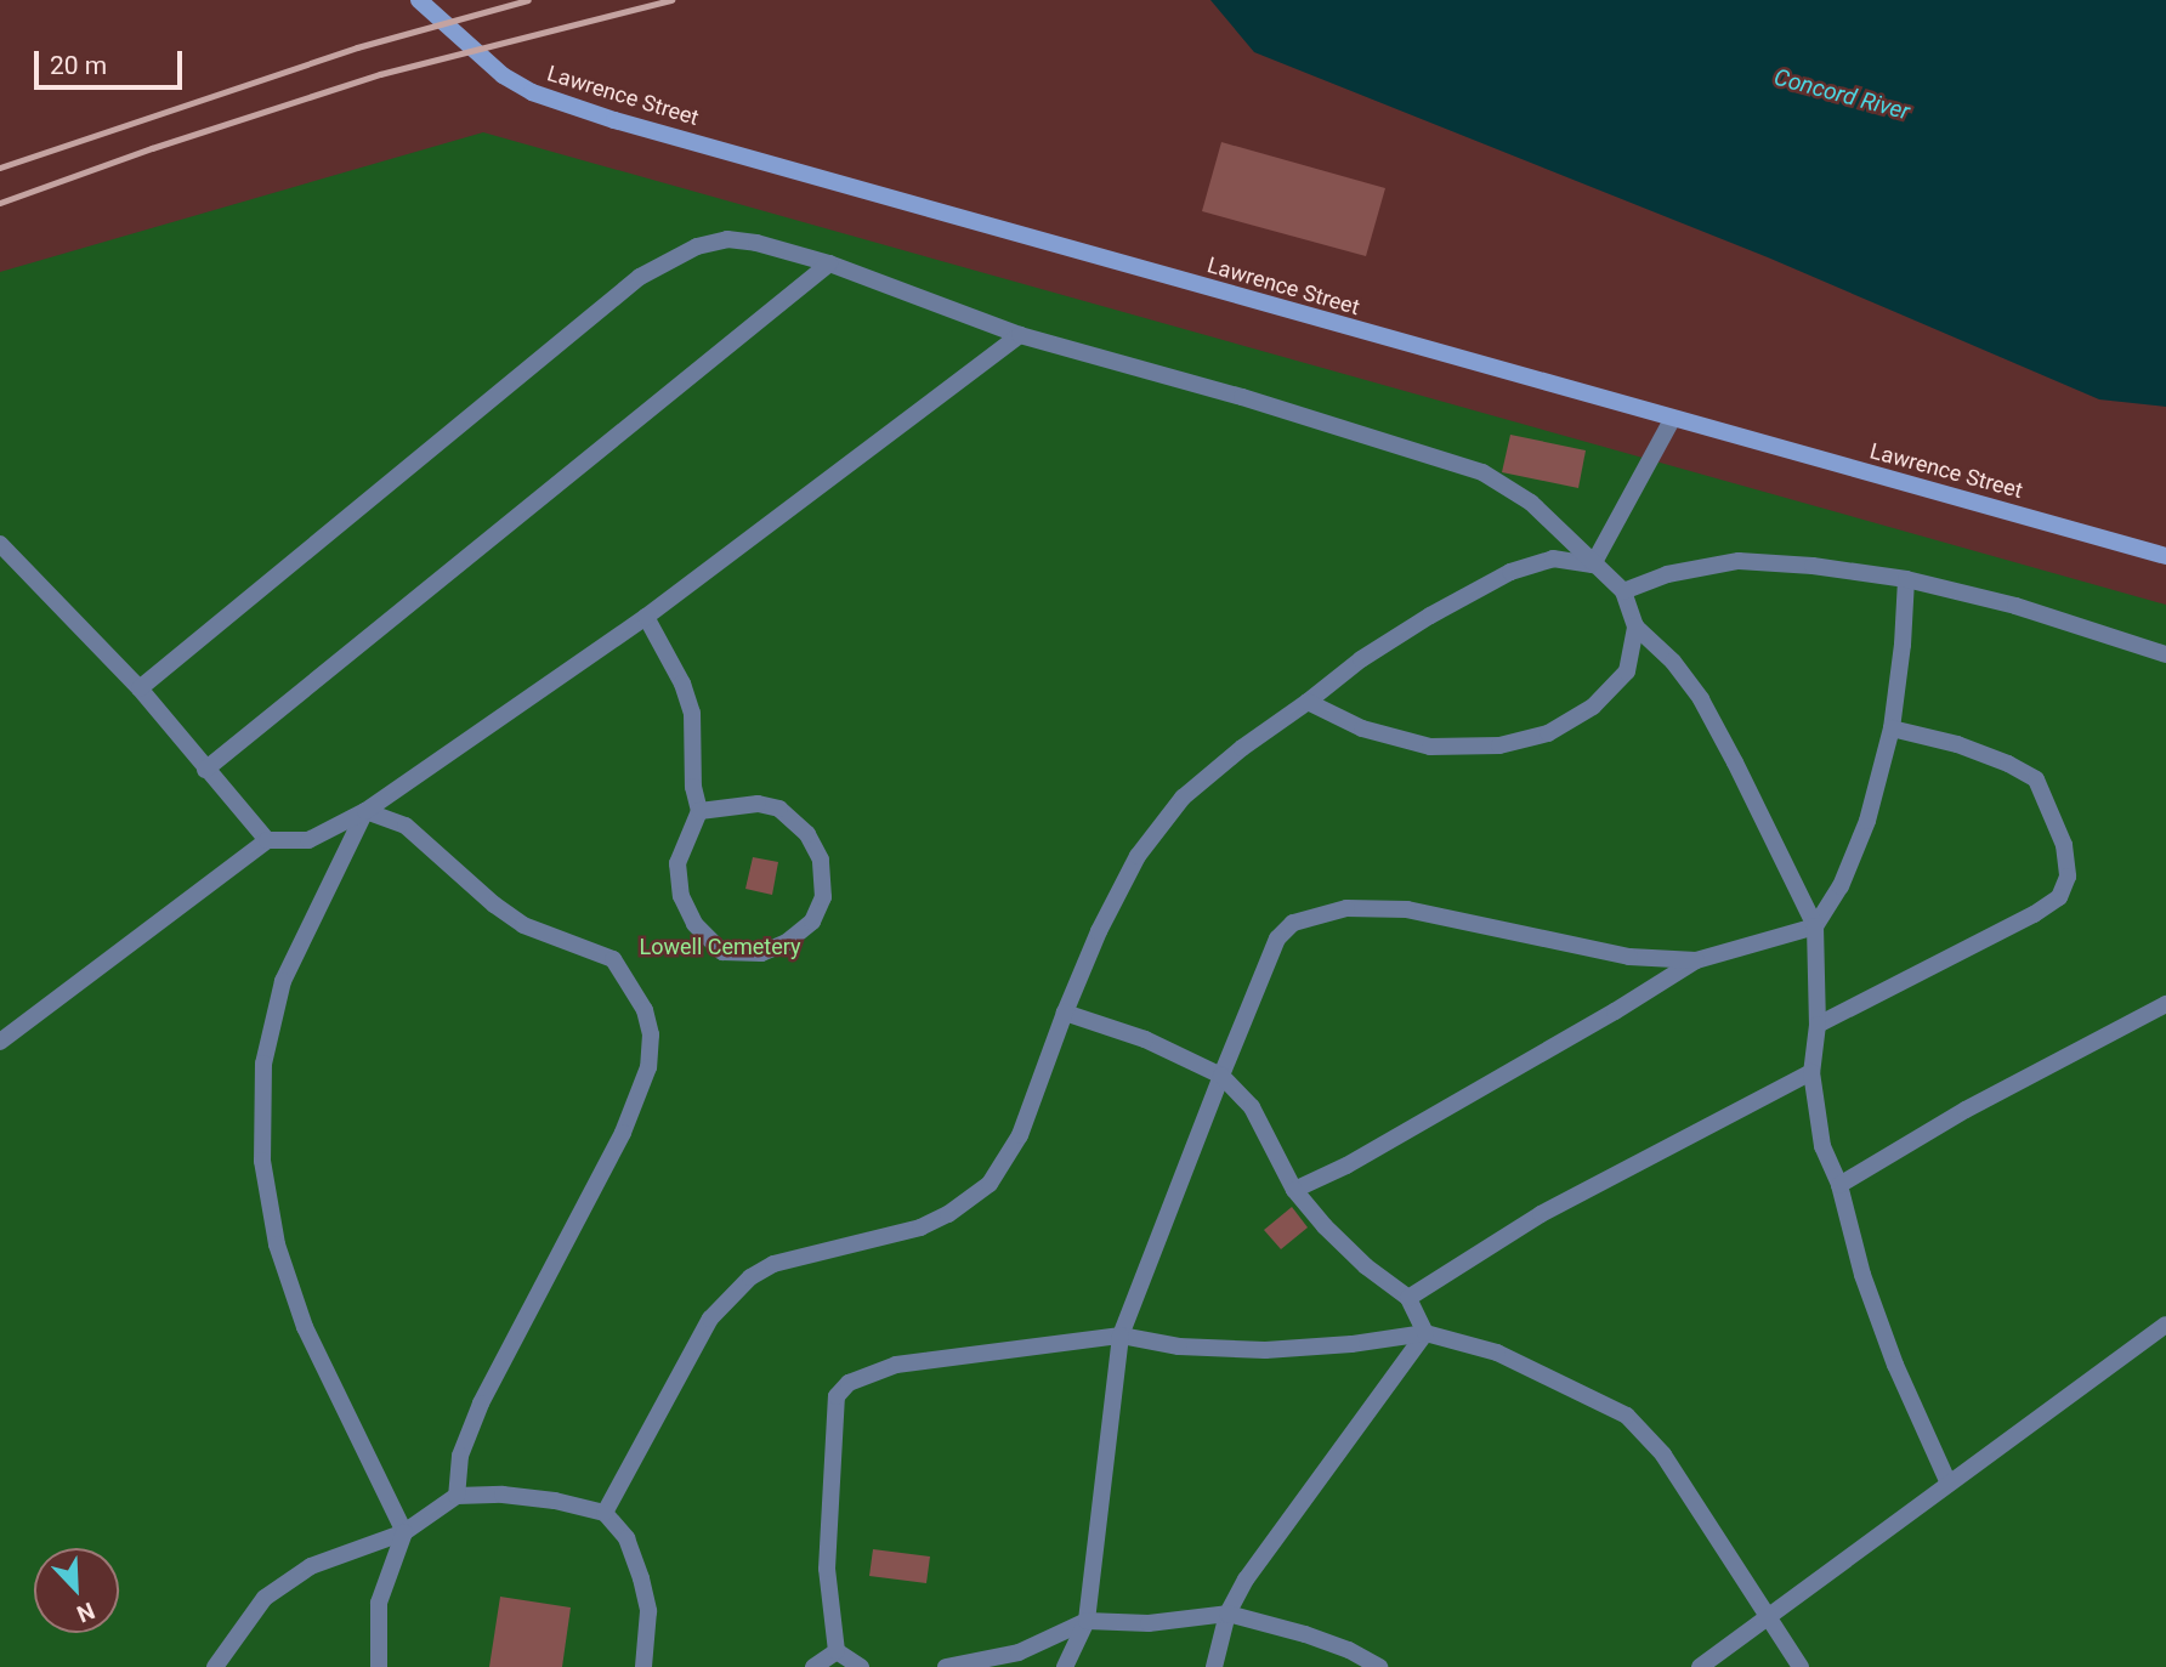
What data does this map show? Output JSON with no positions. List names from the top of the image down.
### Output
{
  "streets": {
    "main road": ["Lawrence Street"]
  },
  "water": ["Concord River"],
  "parks": ["Lowell Cemetery"],
  "scale_bar": "20 m",
  "north": "bottom right"
}
